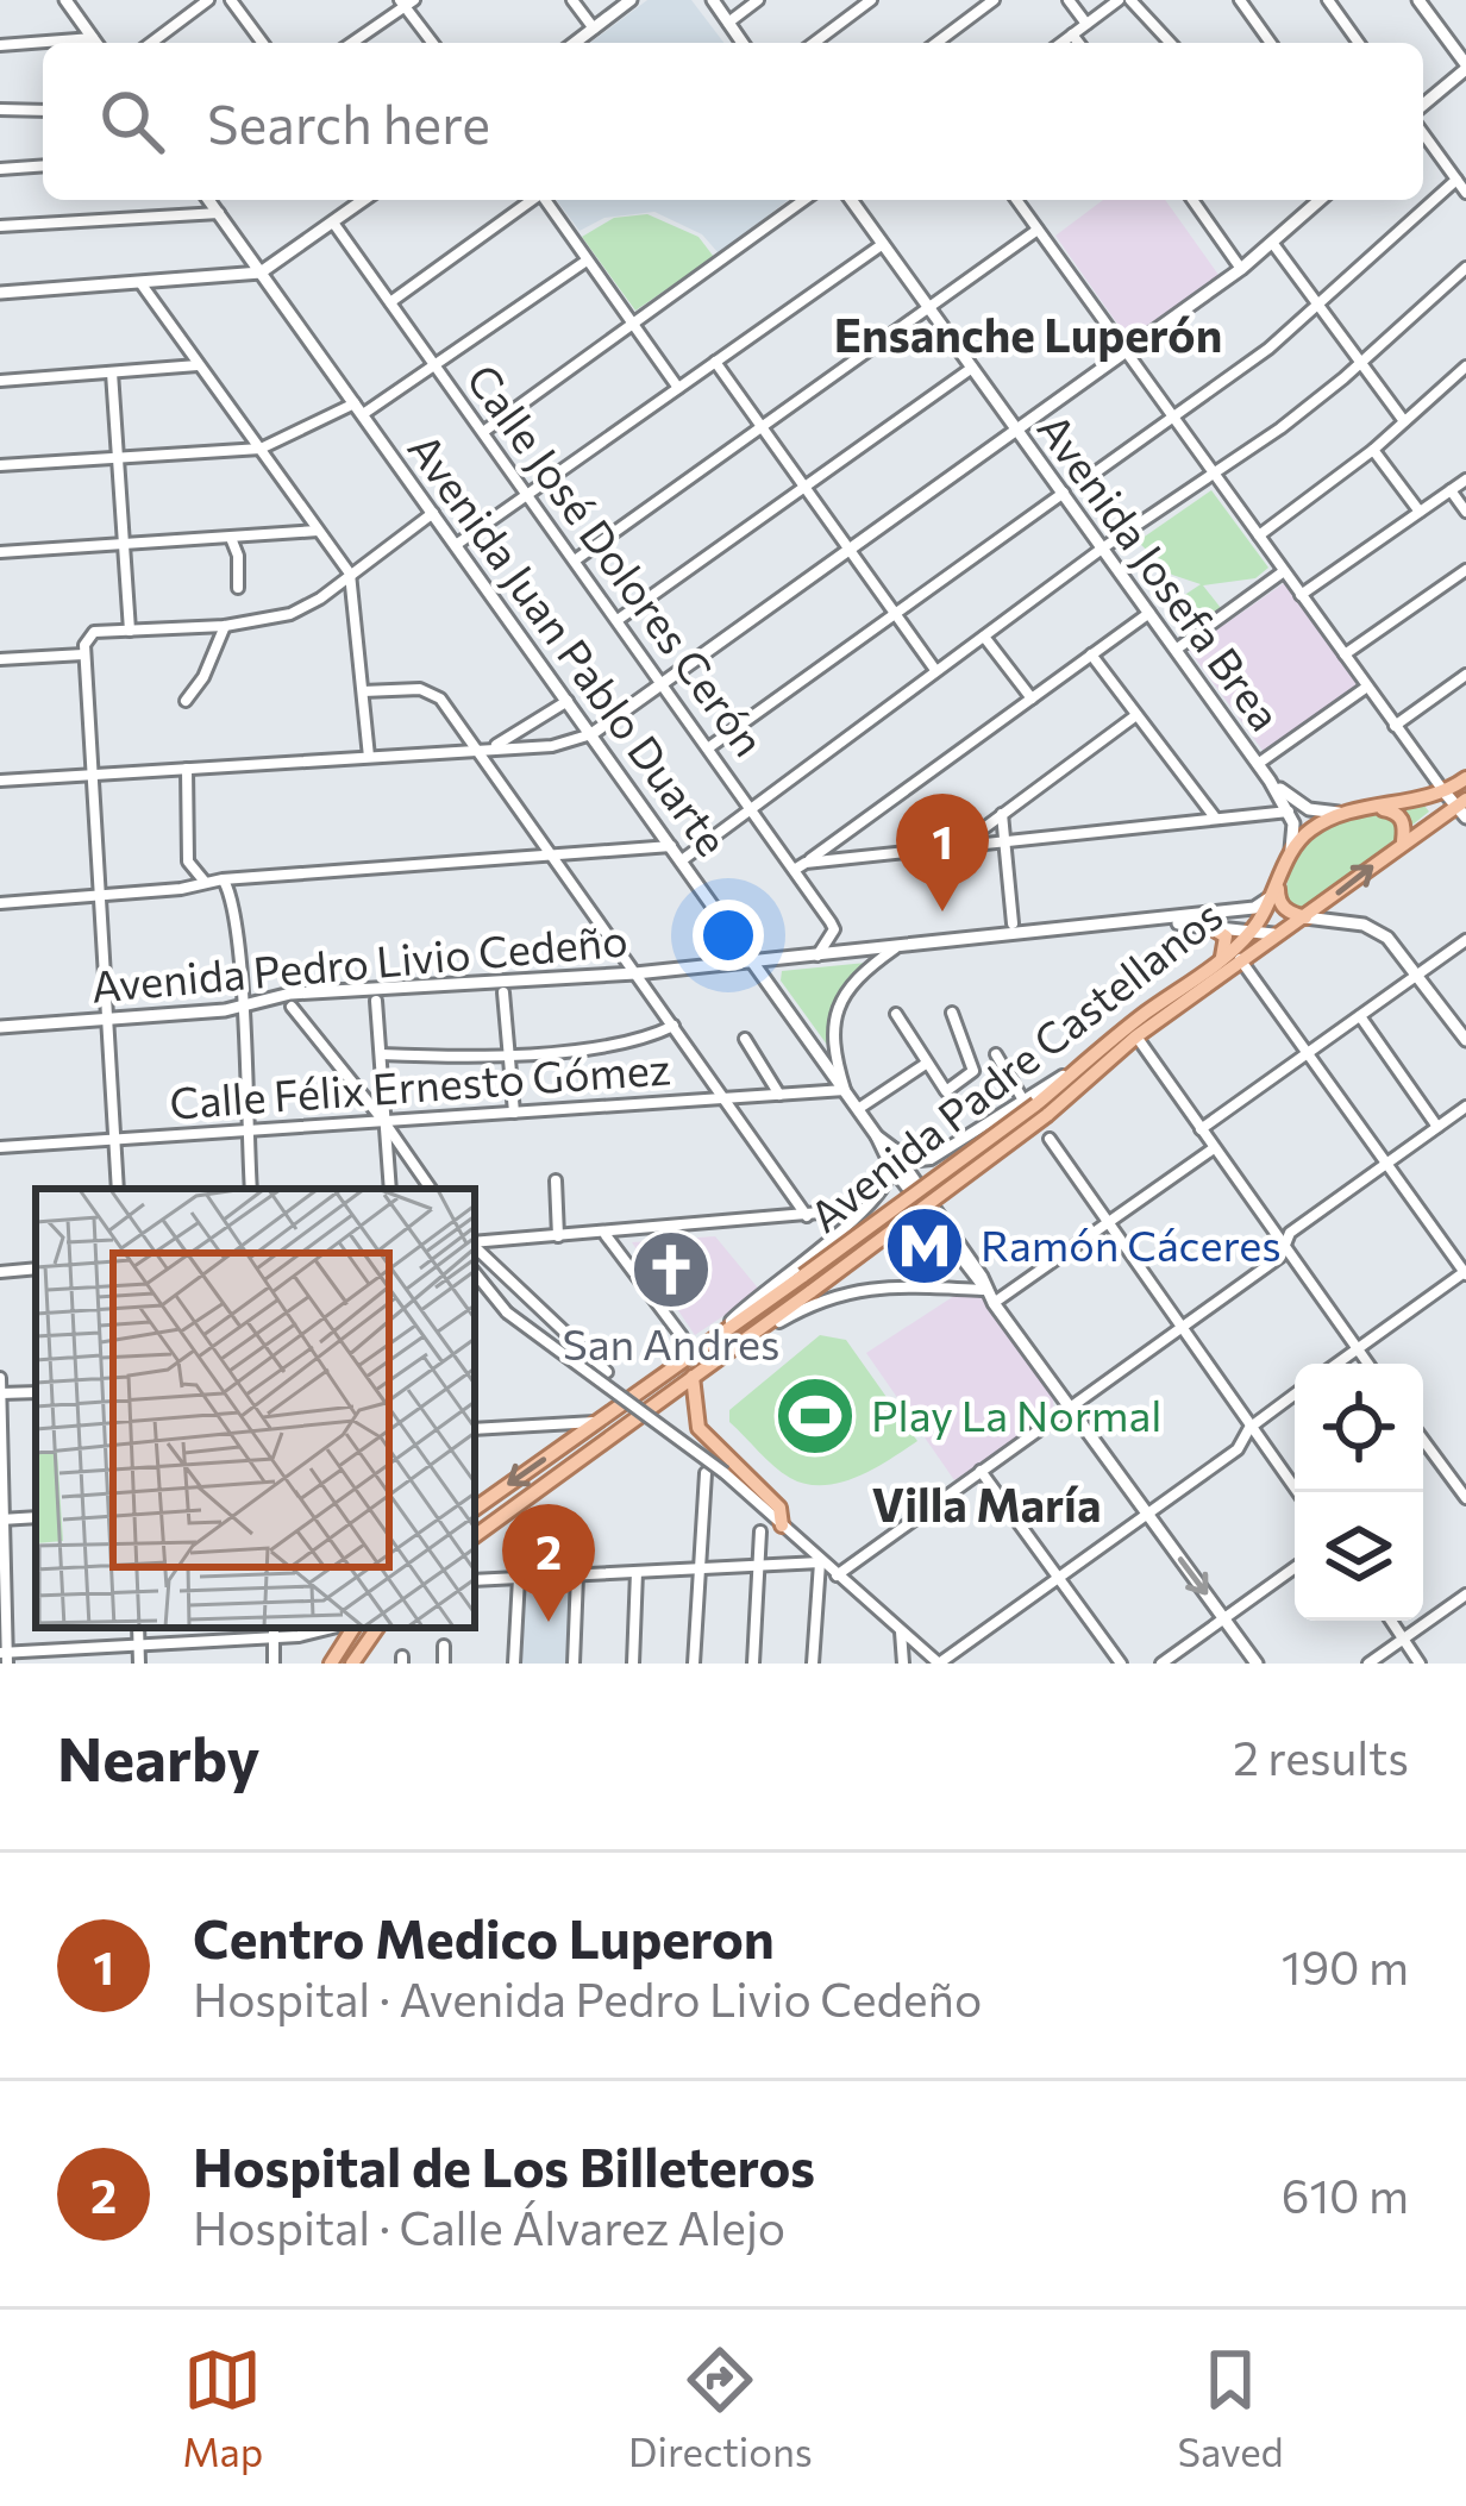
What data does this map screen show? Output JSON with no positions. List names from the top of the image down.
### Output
{
  "streets": {
    "main road": [
      "Avenida Josefa Brea",
      "Avenida Juan Pablo Duarte",
      "Avenida Pedro Livio Cedeño",
      "Avenida Padre Castellanos"
    ],
    "street": ["Calle José Dolores Cerón", "Calle Félix Ernesto Gómez"]
  },
  "crossings": [
    ["Calle José Dolores Cerón", "Avenida Pedro Livio Cedeño"],
    ["Avenida Juan Pablo Duarte", "Avenida Pedro Livio Cedeño"],
    ["Avenida Juan Pablo Duarte", "Calle Félix Ernesto Gómez"],
    ["Avenida Pedro Livio Cedeño", "Avenida Padre Castellanos"]
  ],
  "districts": ["Ensanche Luperón", "Villa María"],
  "places": {
    "metro station": ["Ramón Cáceres"],
    "church": ["San Andres"],
    "sports": ["Play La Normal"]
  },
  "page": {
    "search": "Search here",
    "pins": ["1", "2"],
    "heading": ["Nearby", "2 results"],
    "list": [
      {
        "mark": "1",
        "name": "Centro Medico Luperon",
        "note": "Hospital · Avenida Pedro Livio Cedeño",
        "value": "190 m"
      },
      {
        "mark": "2",
        "name": "Hospital de Los Billeteros",
        "note": "Hospital · Calle Álvarez Alejo",
        "value": "610 m"
      }
    ],
    "nav": ["Map", "Directions", "Saved"]
  }
}
